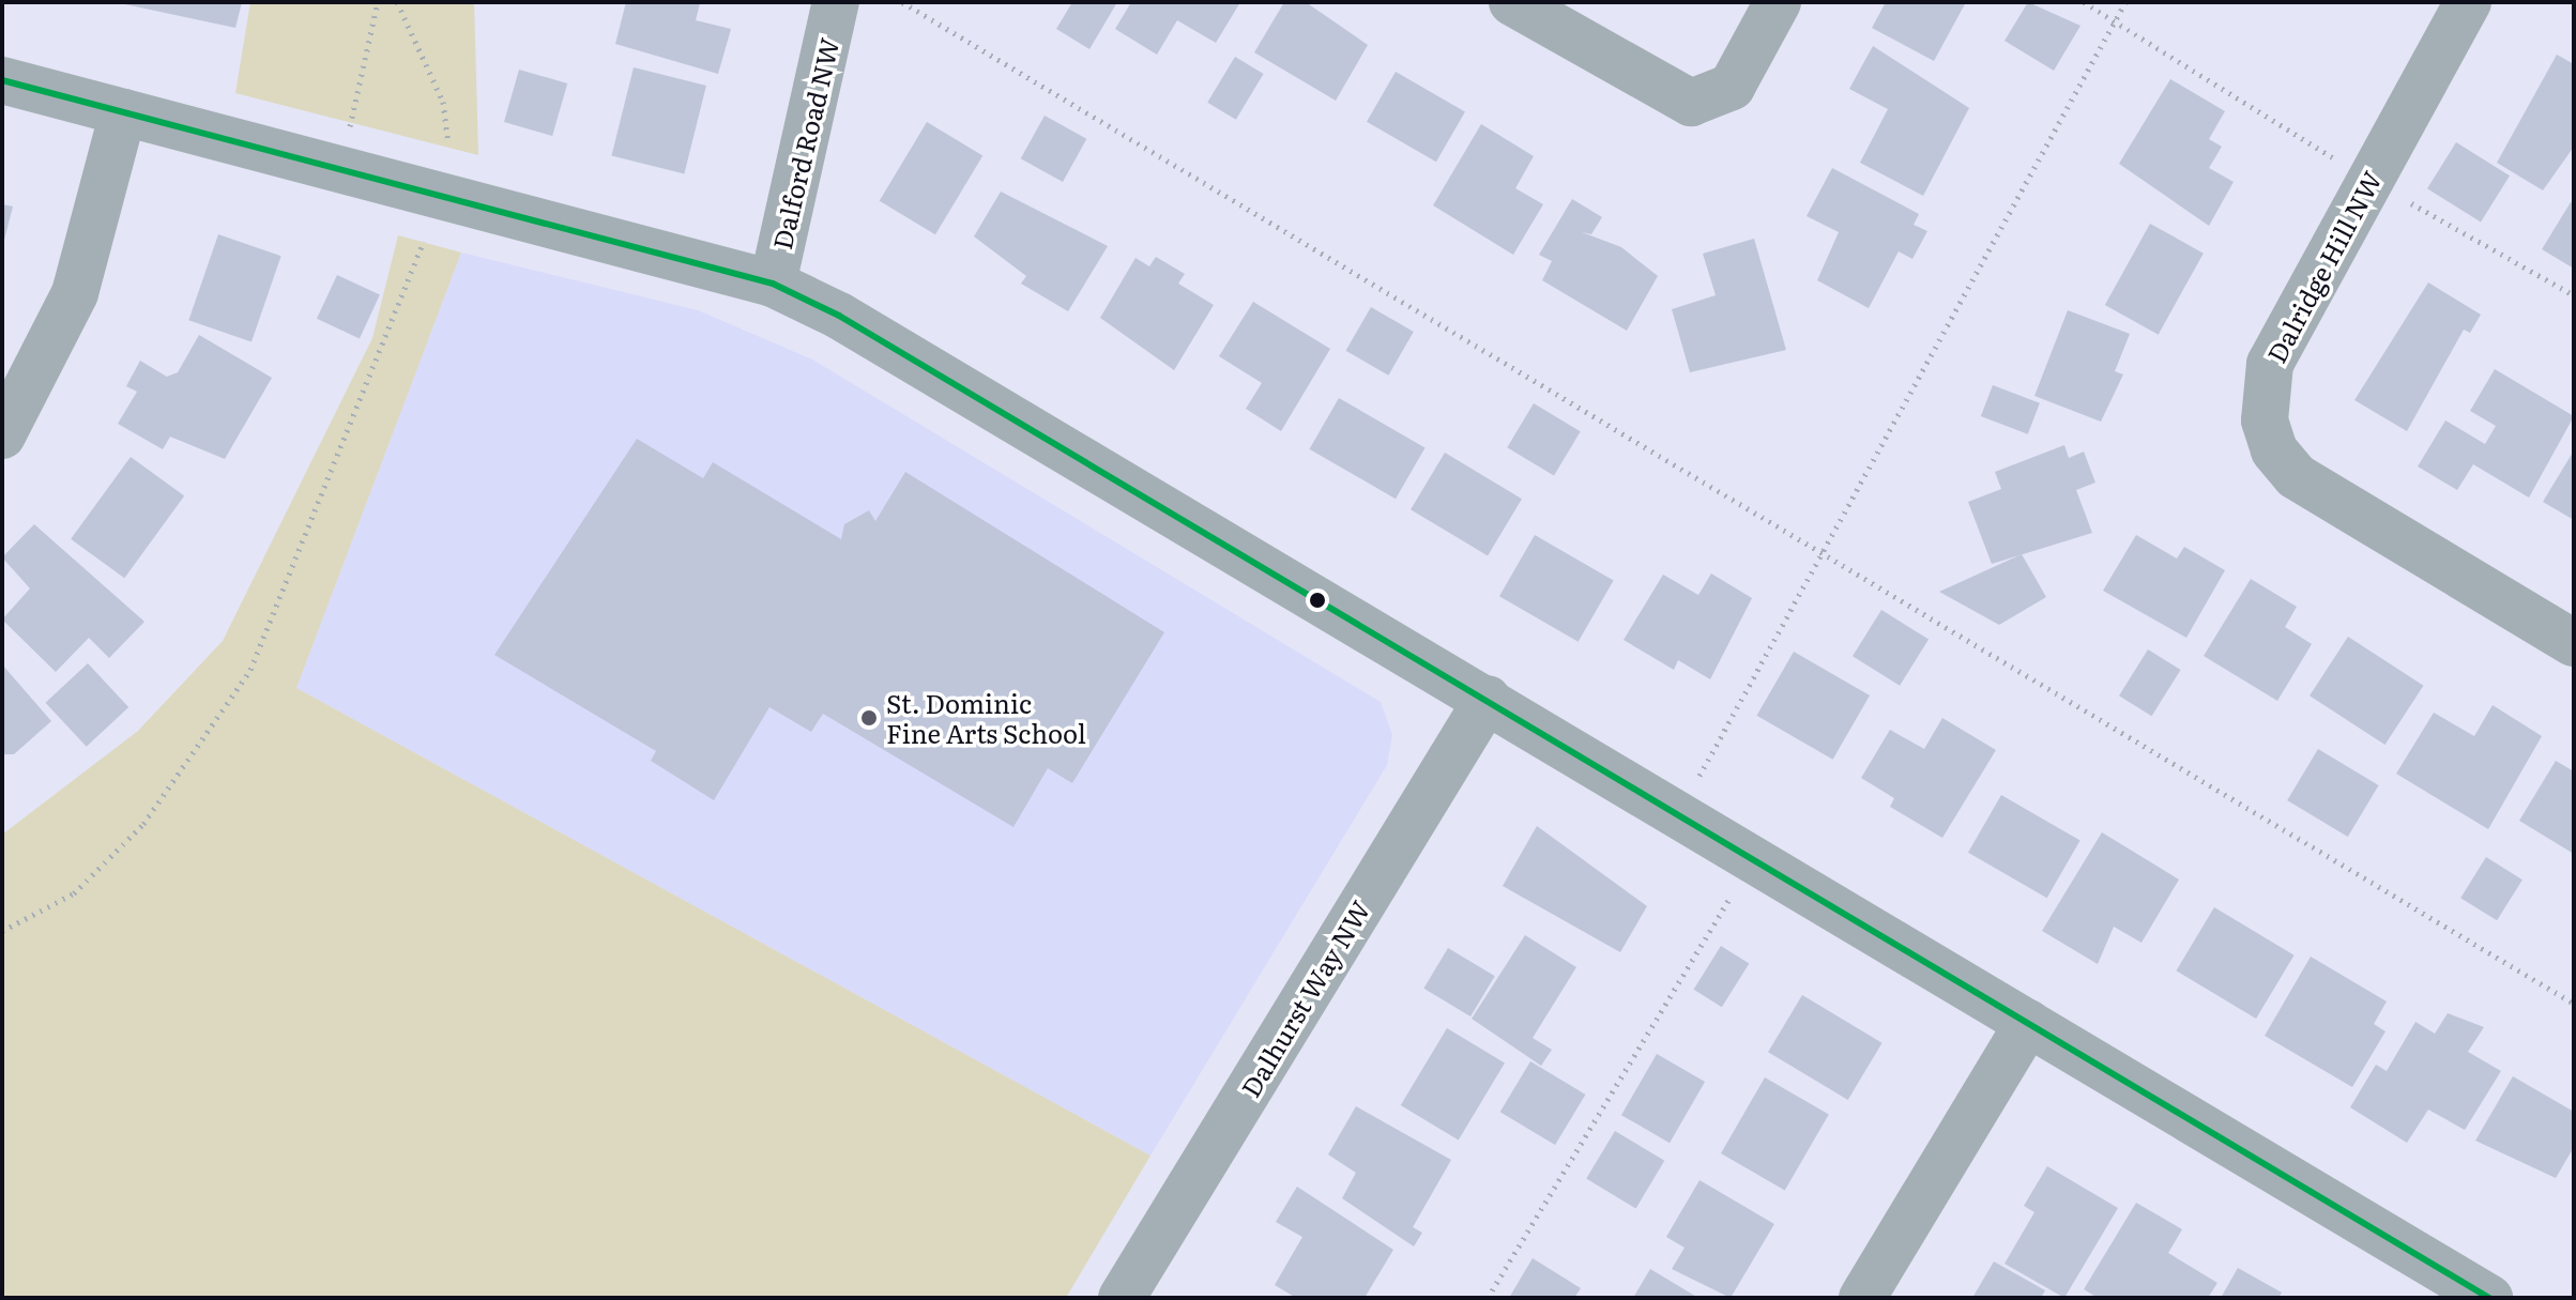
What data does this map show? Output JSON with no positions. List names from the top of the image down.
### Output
{
  "streets": {
    "street": ["Dalford Road NW", "Dalridge Hill NW", "Dalhurst Way NW"]
  },
  "places": ["St. Dominic Fine Arts School"]
}
